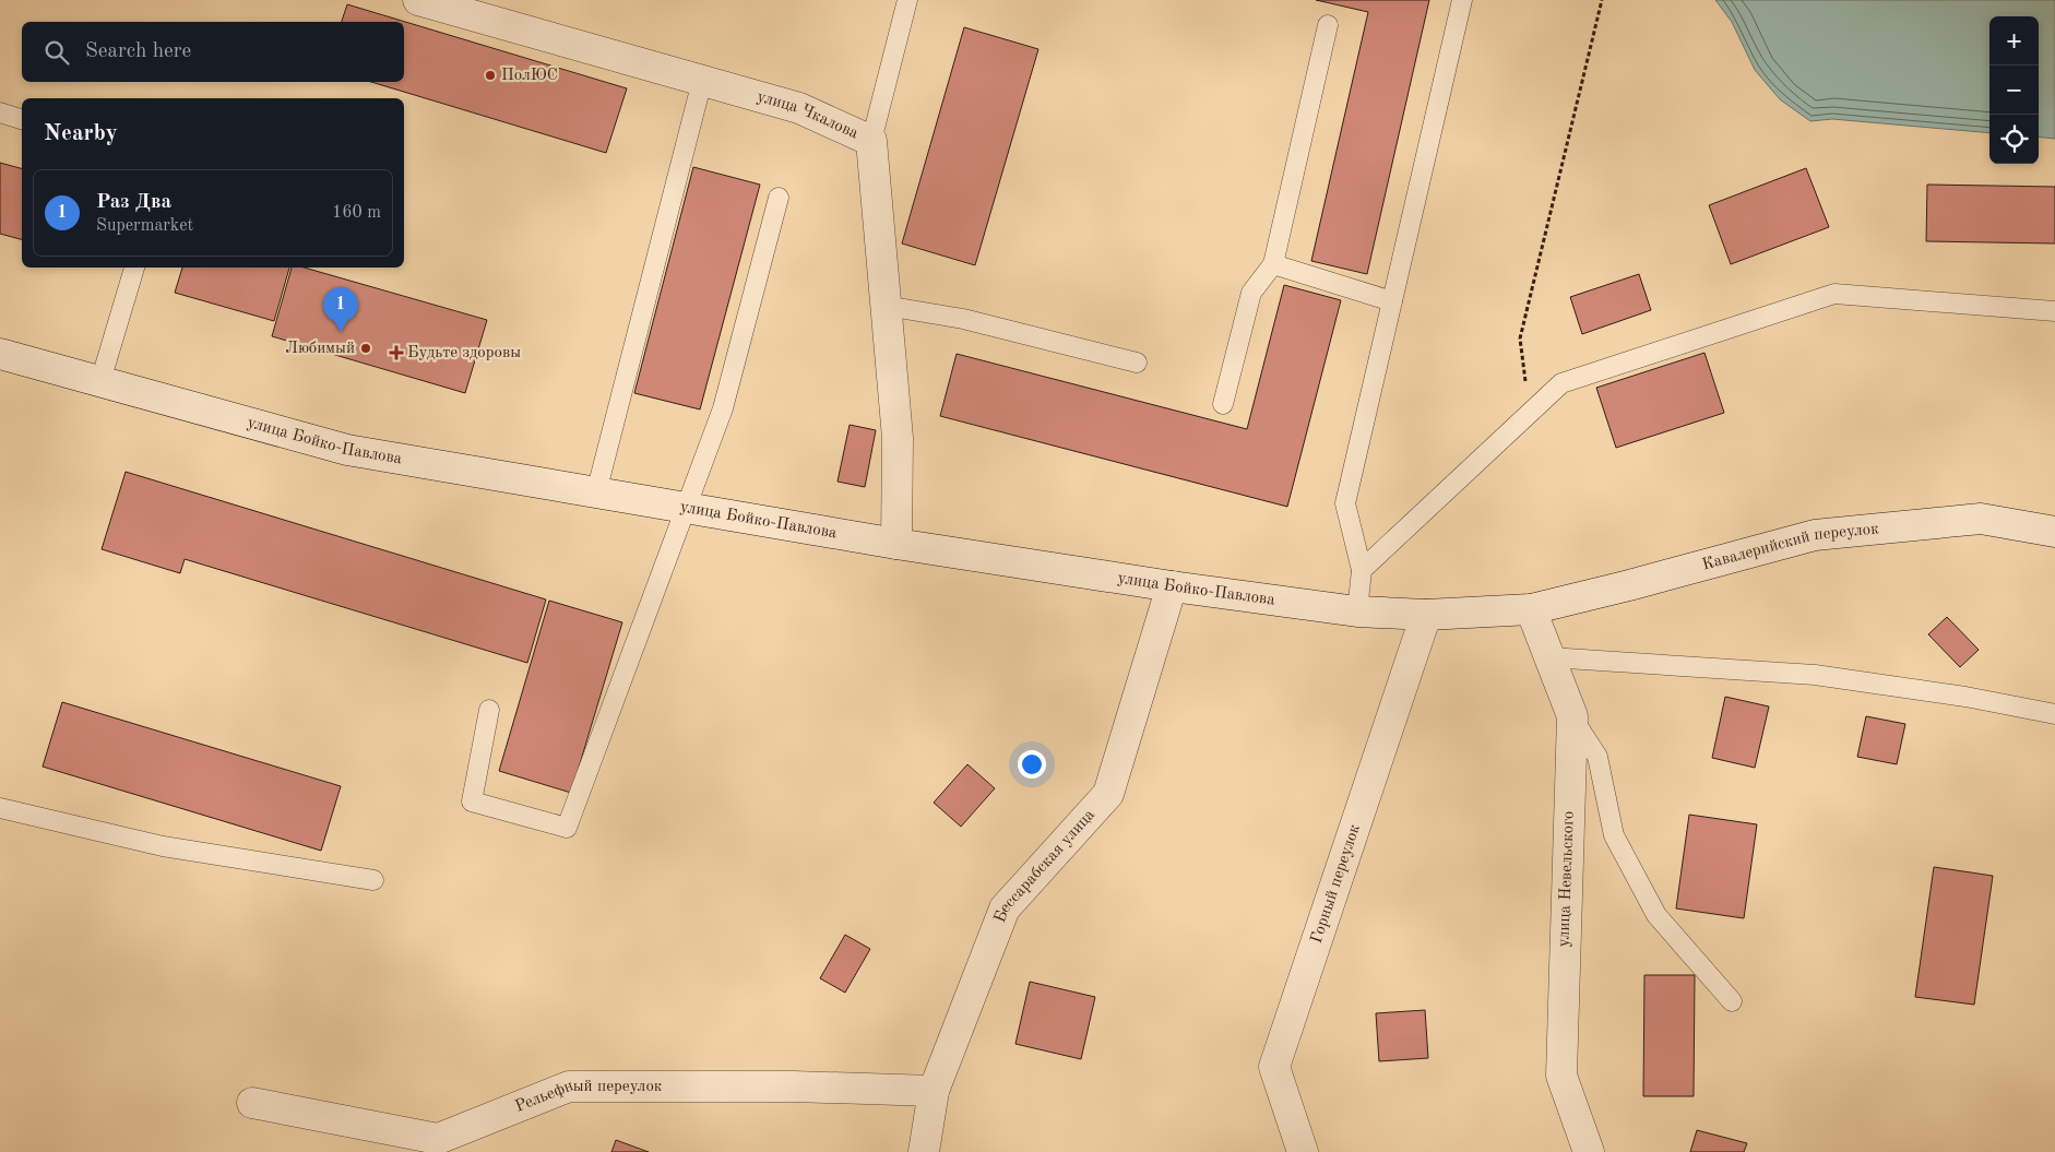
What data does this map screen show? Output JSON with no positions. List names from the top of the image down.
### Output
{
  "streets": {
    "street": [
      "улица Чкалова",
      "улица Бойко-Павлова",
      "Кавалерийский переулок",
      "Бессарабская улица",
      "улица Невельского",
      "Горный переулок",
      "Рельефный переулок"
    ]
  },
  "crossings": [
    ["улица Чкалова", "улица Бойко-Павлова"],
    ["улица Бойко-Павлова", "Кавалерийский переулок"],
    ["улица Бойко-Павлова", "Бессарабская улица"],
    ["улица Бойко-Павлова", "улица Невельского"],
    ["улица Бойко-Павлова", "Горный переулок"],
    ["Кавалерийский переулок", "улица Невельского"],
    ["Бессарабская улица", "Рельефный переулок"]
  ],
  "places": {
    "other": ["ПолЮС", "Любимый"],
    "health": ["Будьте здоровы"]
  },
  "page": {
    "map_buttons": ["+", "−"],
    "search": "Search here",
    "heading": "Nearby",
    "list": [
      {
        "mark": "1",
        "name": "Раз Два",
        "note": "Supermarket",
        "value": "160 m"
      }
    ],
    "pins": "1"
  }
}
